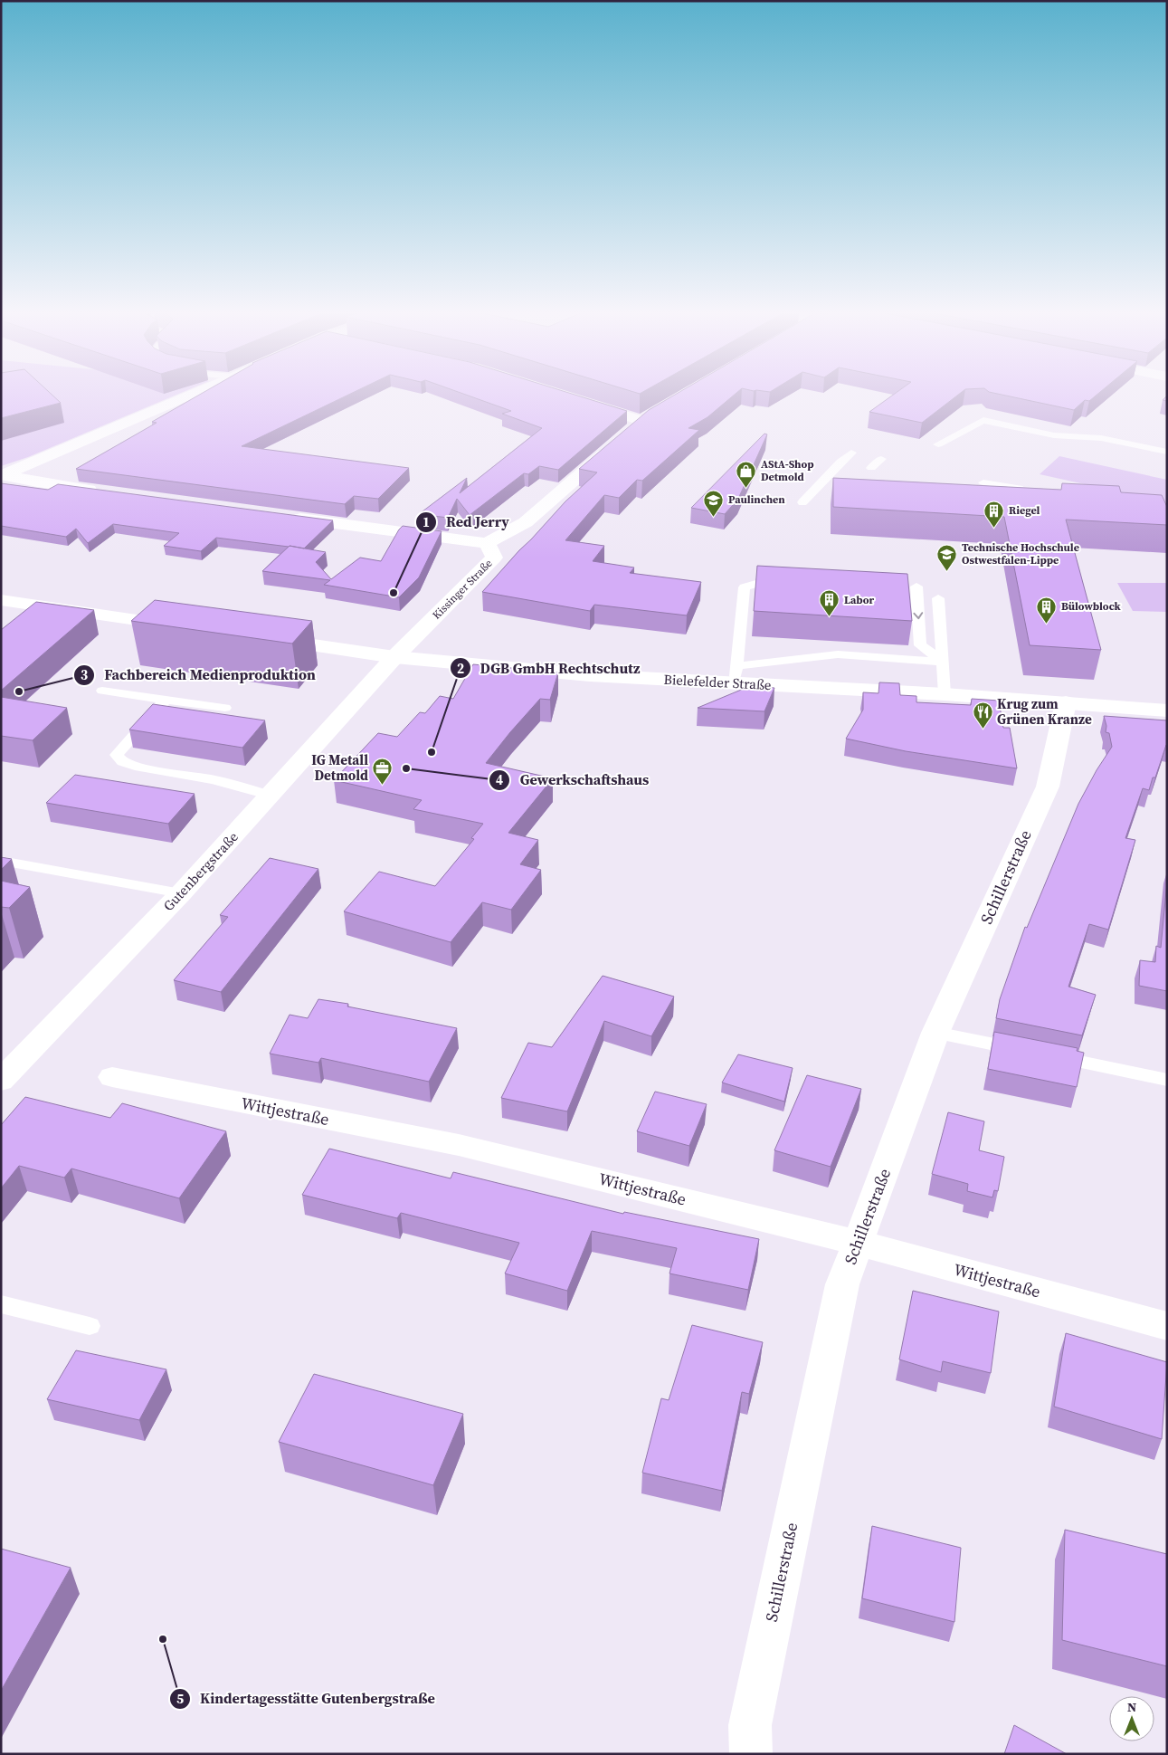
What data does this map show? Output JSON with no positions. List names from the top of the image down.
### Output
{
  "streets": {
    "street": [
      "Kissinger Straße",
      "Bielefelder Straße",
      "Gutenbergstraße",
      "Schillerstraße",
      "Wittjestraße"
    ]
  },
  "crossings": [
    ["Kissinger Straße", "Bielefelder Straße"],
    ["Kissinger Straße", "Gutenbergstraße"],
    ["Bielefelder Straße", "Gutenbergstraße"],
    ["Bielefelder Straße", "Schillerstraße"],
    ["Schillerstraße", "Wittjestraße"]
  ],
  "places": {
    "shop": ["AStA-Shop Detmold"],
    "school or university": ["Paulinchen", "Technische Hochschule Ostwestfalen-Lippe"],
    "building": ["Riegel", "Labor", "Bülowblock"],
    "other": [
      "Red Jerry",
      "Fachbereich Medienproduktion",
      "DGB GmbH Rechtschutz",
      "Gewerkschaftshaus",
      "Kindertagesstätte Gutenbergstraße"
    ],
    "restaurant": ["Krug zum Grünen Kranze"],
    "office": ["IG Metall Detmold"]
  },
  "north": "top"
}
